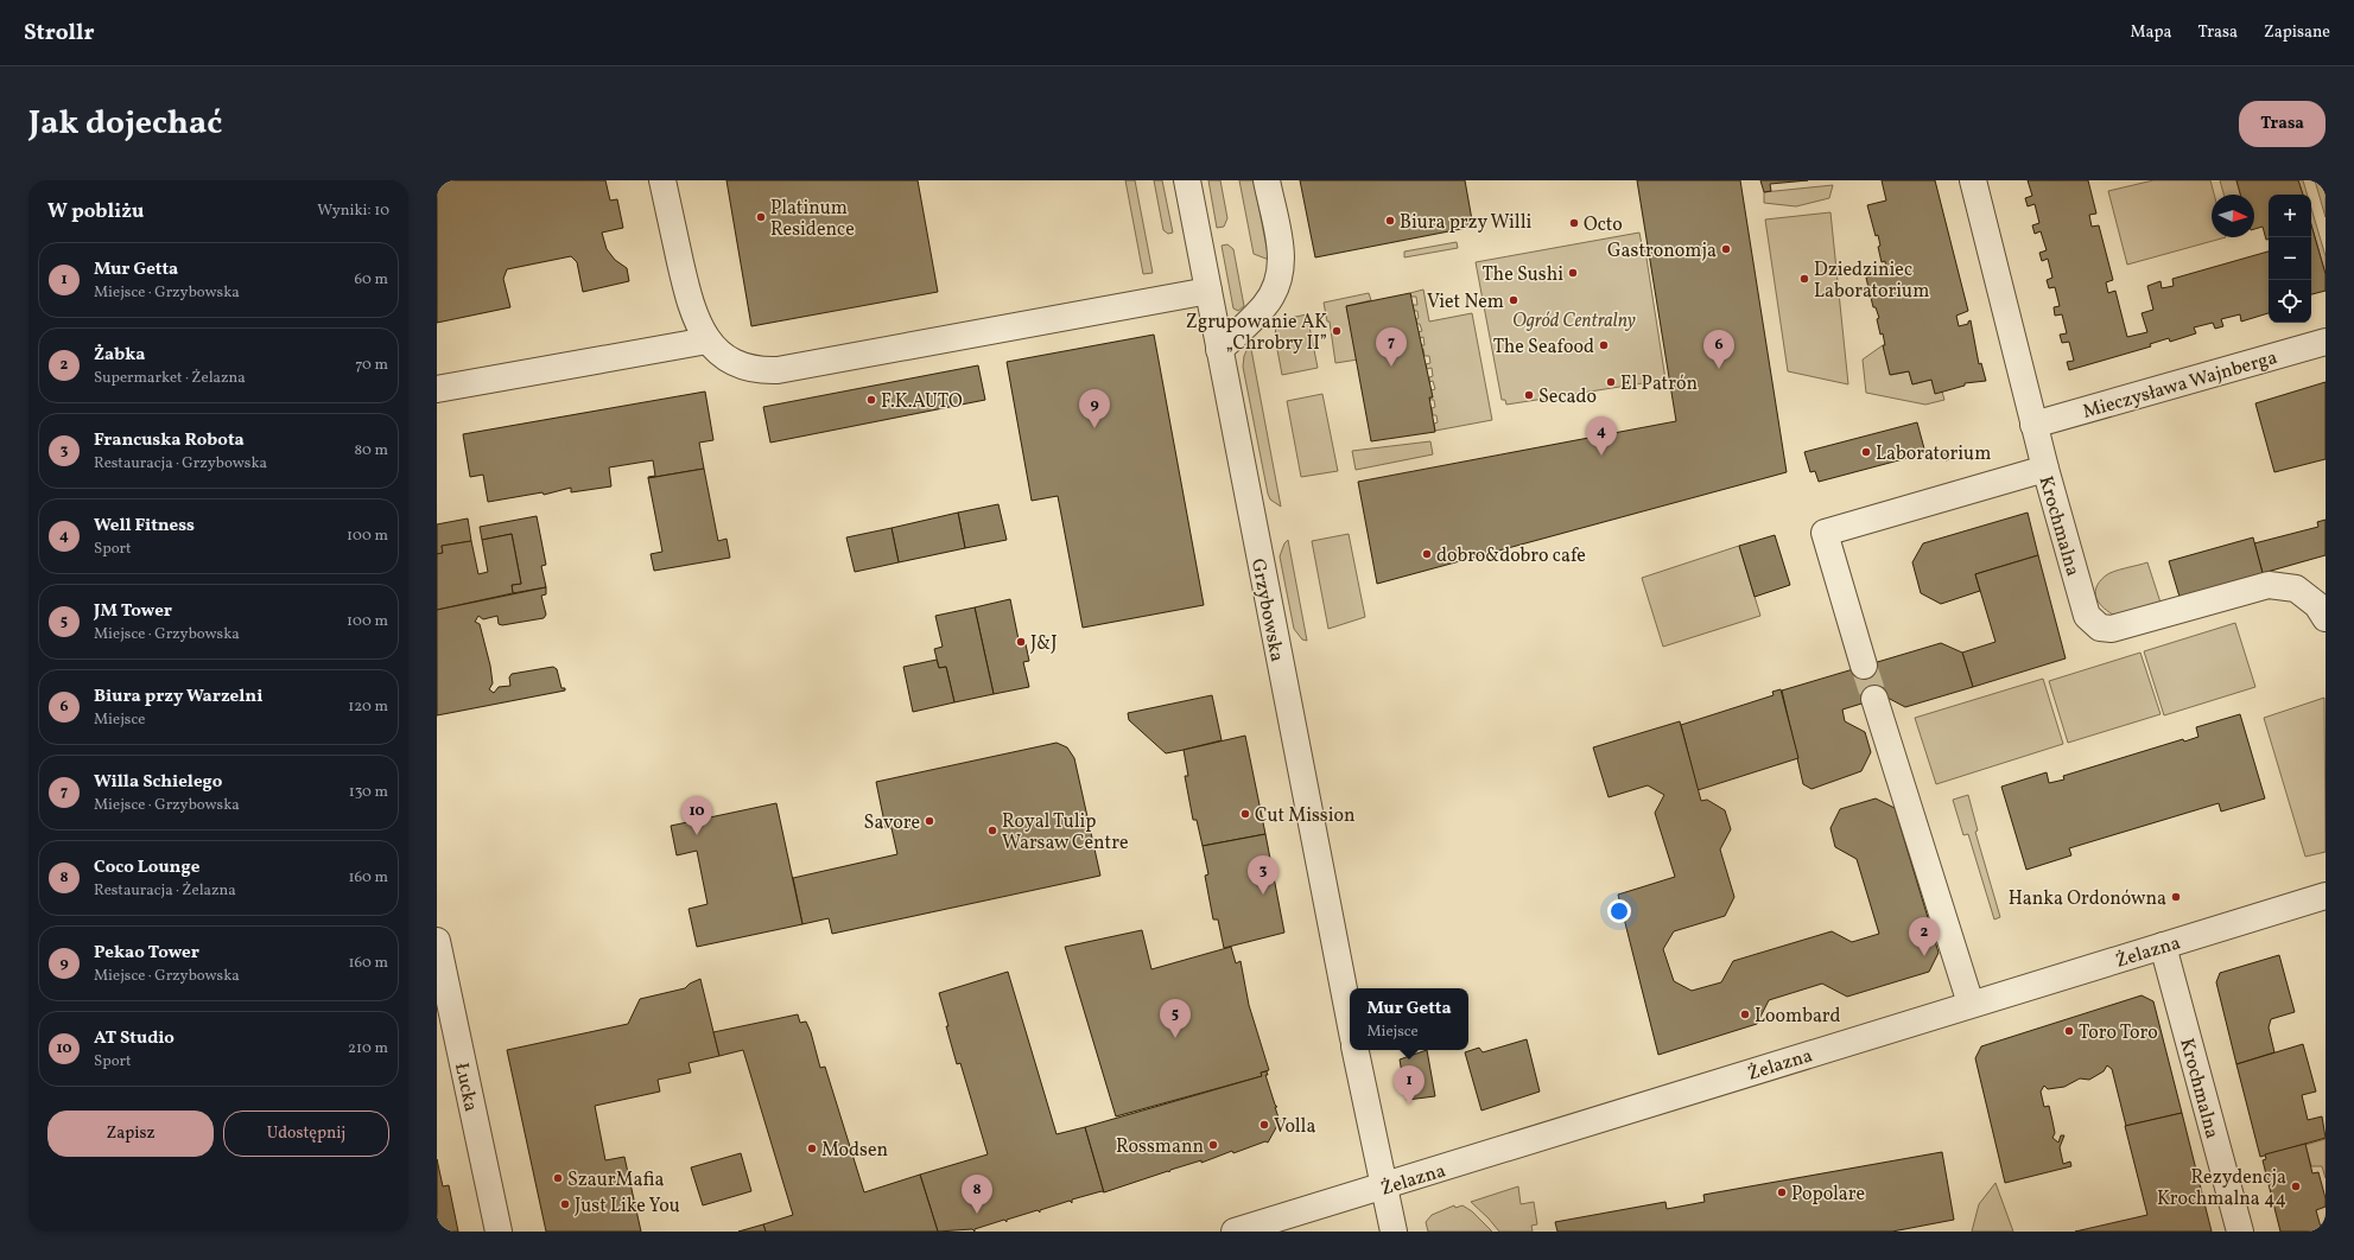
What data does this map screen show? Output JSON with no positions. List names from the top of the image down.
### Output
{
  "streets": {
    "street": [
      "Mieczysława Wajnberga",
      "Krochmalna",
      "Grzybowska",
      "Żelazna",
      "Łucka"
    ]
  },
  "crossings": [
    ["Mieczysława Wajnberga", "Krochmalna"],
    ["Krochmalna", "Żelazna"]
  ],
  "parks": ["Ogród Centralny"],
  "places": [
    "Platinum Residence",
    "Biura przy Willi",
    "Octo",
    "Gastronomja",
    "The Sushi",
    "Dziedziniec Laboratorium",
    "Viet Nem",
    "Zgrupowanie AK „Chrobry II”",
    "The Seafood",
    "El Patrón",
    "Secado",
    "F.K.AUTO",
    "Laboratorium",
    "dobro&dobro cafe",
    "J&J",
    "Cut Mission",
    "Savore",
    "Royal Tulip Warsaw Centre",
    "Hanka Ordonówna",
    "Loombard",
    "Toro Toro",
    "Volla",
    "Rossmann",
    "Modsen",
    "SzaurMafia",
    "Rezydencja Krochmalna 44",
    "Popolare",
    "Just Like You"
  ],
  "north": "right",
  "page": {
    "header": "Strollr",
    "nav": ["Mapa", "Trasa", "Zapisane"],
    "title": "Jak dojechać",
    "buttons": [
      "Trasa",
      ["Zapisz", "Udostępnij"]
    ],
    "heading": ["W pobliżu", "Wyniki: 10"],
    "map_buttons": ["+", "−"],
    "list": [
      {
        "mark": "1",
        "name": "Mur Getta",
        "note": "Miejsce · Grzybowska",
        "value": "60 m"
      },
      {
        "mark": "2",
        "name": "Żabka",
        "note": "Supermarket · Żelazna",
        "value": "70 m"
      },
      {
        "mark": "3",
        "name": "Francuska Robota",
        "note": "Restauracja · Grzybowska",
        "value": "80 m"
      },
      {
        "mark": "4",
        "name": "Well Fitness",
        "note": "Sport",
        "value": "100 m"
      },
      {
        "mark": "5",
        "name": "JM Tower",
        "note": "Miejsce · Grzybowska",
        "value": "100 m"
      },
      {
        "mark": "6",
        "name": "Biura przy Warzelni",
        "note": "Miejsce",
        "value": "120 m"
      },
      {
        "mark": "7",
        "name": "Willa Schielego",
        "note": "Miejsce · Grzybowska",
        "value": "130 m"
      },
      {
        "mark": "8",
        "name": "Coco Lounge",
        "note": "Restauracja · Żelazna",
        "value": "160 m"
      },
      {
        "mark": "9",
        "name": "Pekao Tower",
        "note": "Miejsce · Grzybowska",
        "value": "160 m"
      },
      {
        "mark": "10",
        "name": "AT Studio",
        "note": "Sport",
        "value": "210 m"
      }
    ],
    "pins": [
      "7",
      "6",
      "9",
      "4",
      "10",
      "3",
      "2",
      "5",
      "1",
      "8"
    ],
    "popup": ["Mur Getta", "Miejsce"]
  }
}
